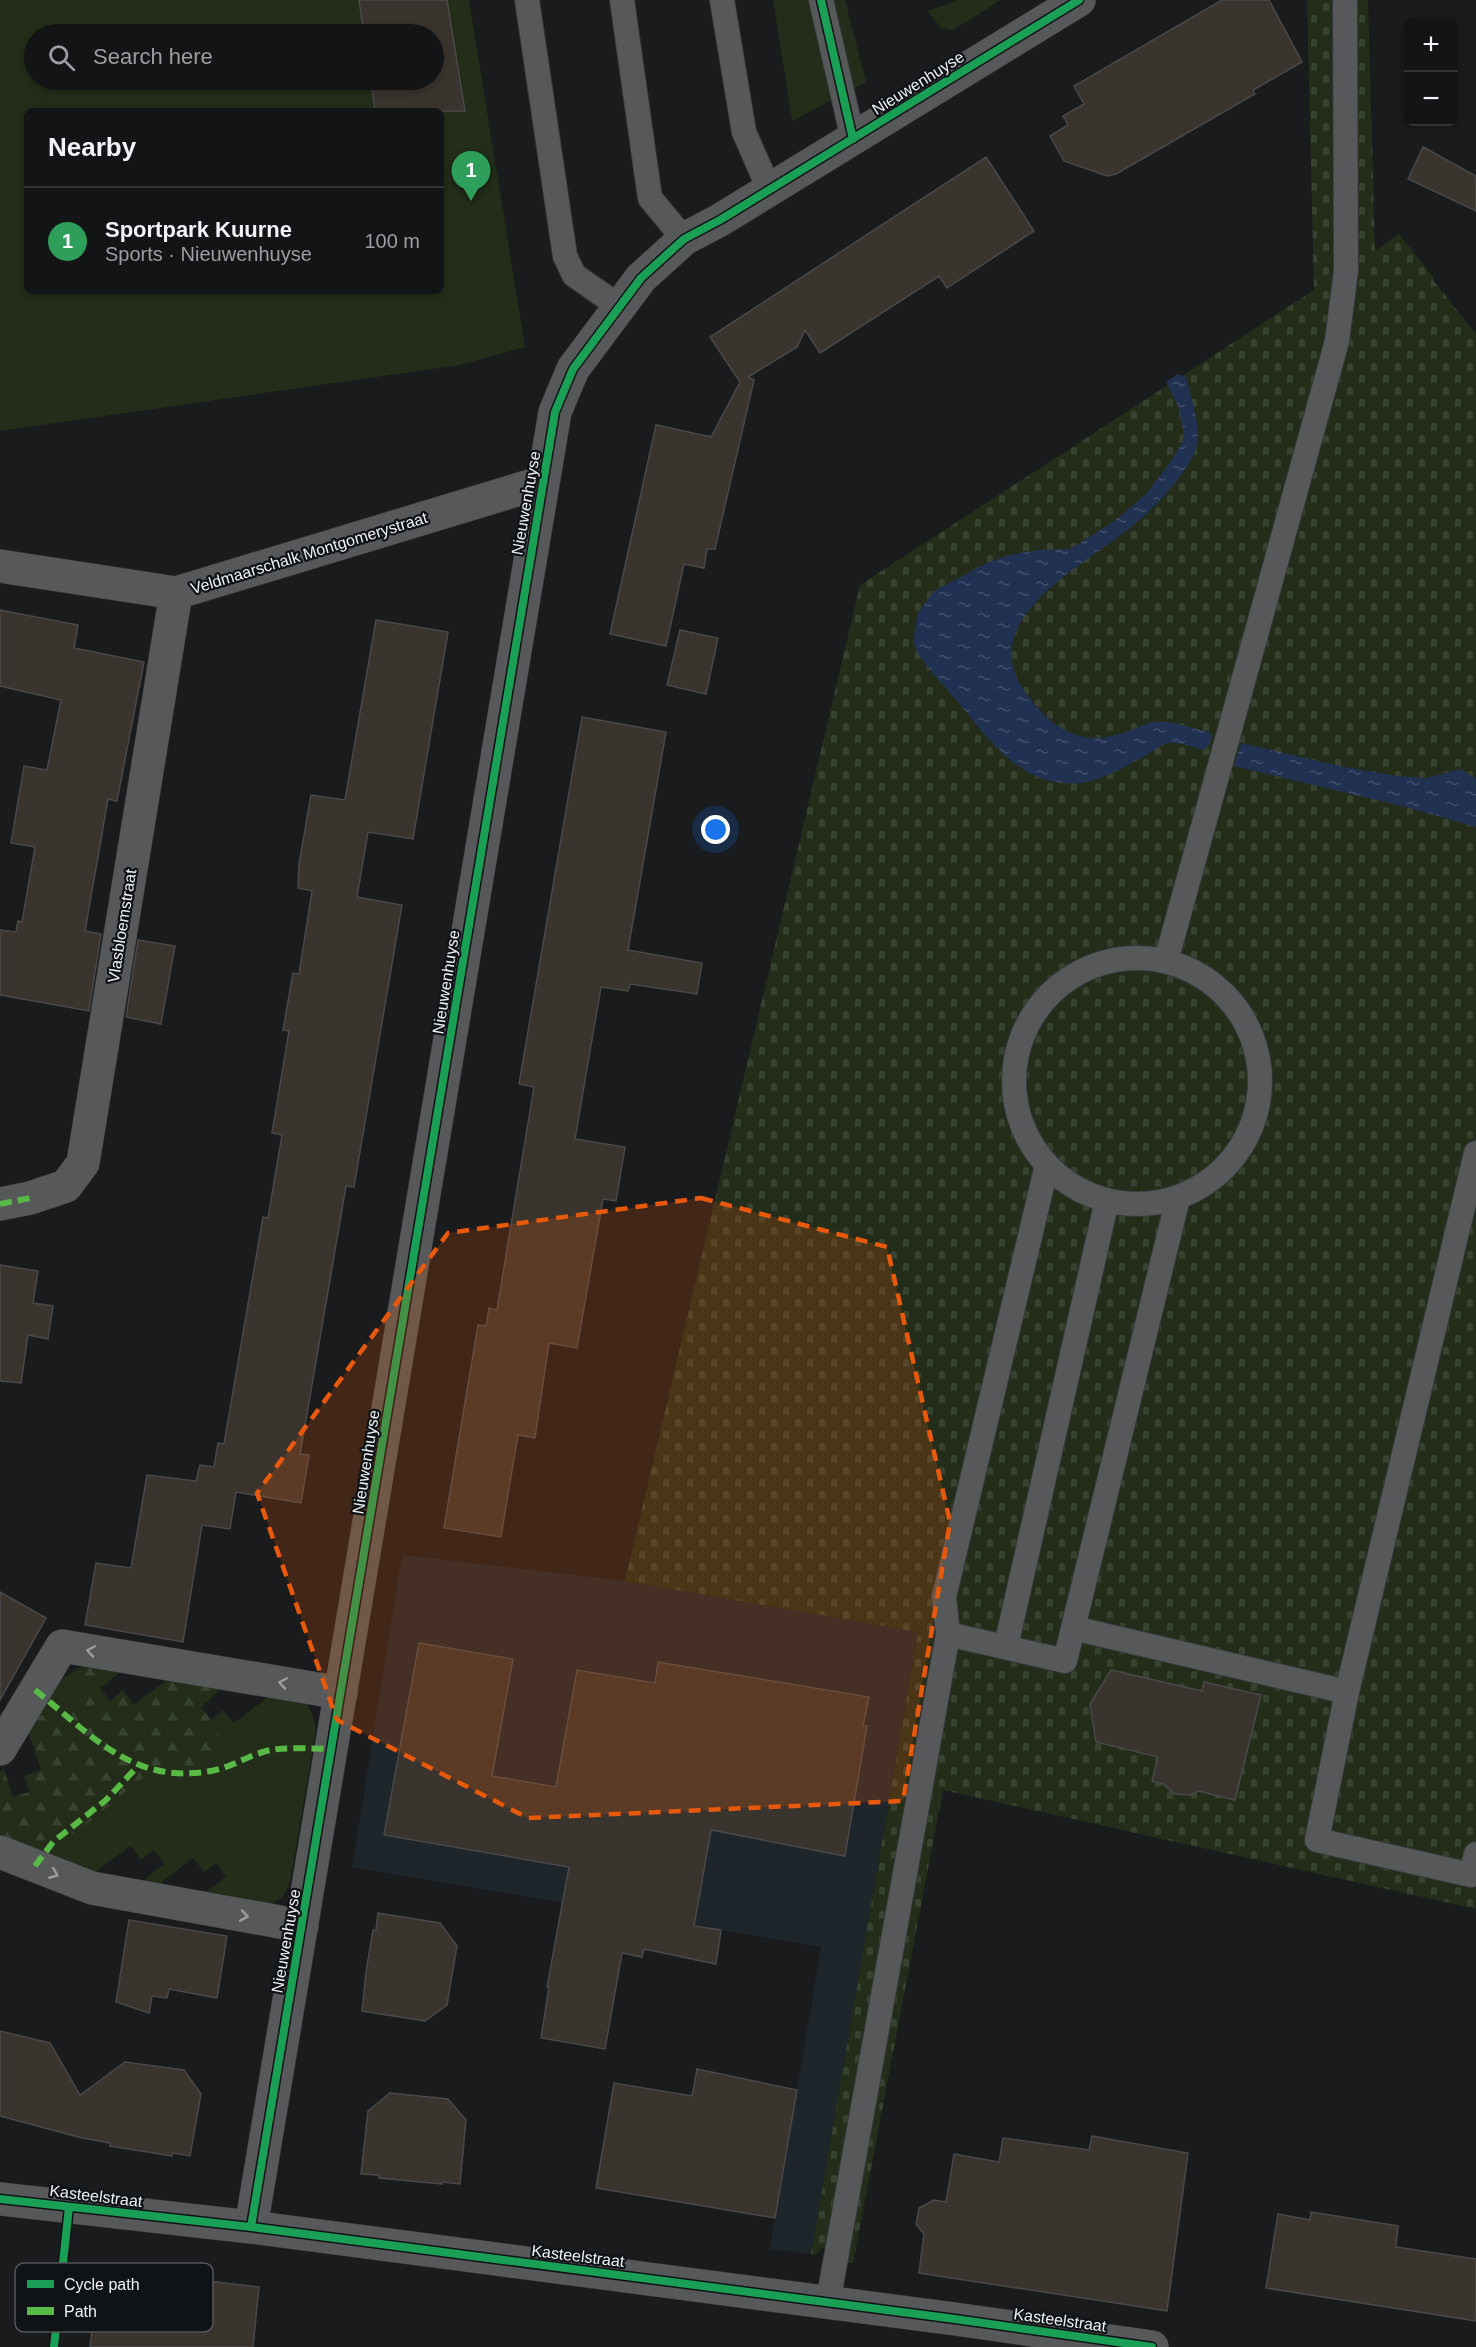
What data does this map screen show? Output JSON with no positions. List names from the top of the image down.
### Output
{
  "streets": {
    "street": [
      "Nieuwenhuyse",
      "Veldmaarschalk Montgomerystraat",
      "Vlasbloemstraat",
      "Kasteelstraat"
    ]
  },
  "crossings": [
    ["Nieuwenhuyse", "Veldmaarschalk Montgomerystraat"],
    ["Nieuwenhuyse", "Kasteelstraat"],
    ["Veldmaarschalk Montgomerystraat", "Vlasbloemstraat"]
  ],
  "legend": ["Cycle path", "Path"],
  "page": {
    "map_buttons": ["+", "−"],
    "search": "Search here",
    "heading": "Nearby",
    "pins": "1",
    "list": [
      {
        "mark": "1",
        "name": "Sportpark Kuurne",
        "note": "Sports · Nieuwenhuyse",
        "value": "100 m"
      }
    ]
  }
}
